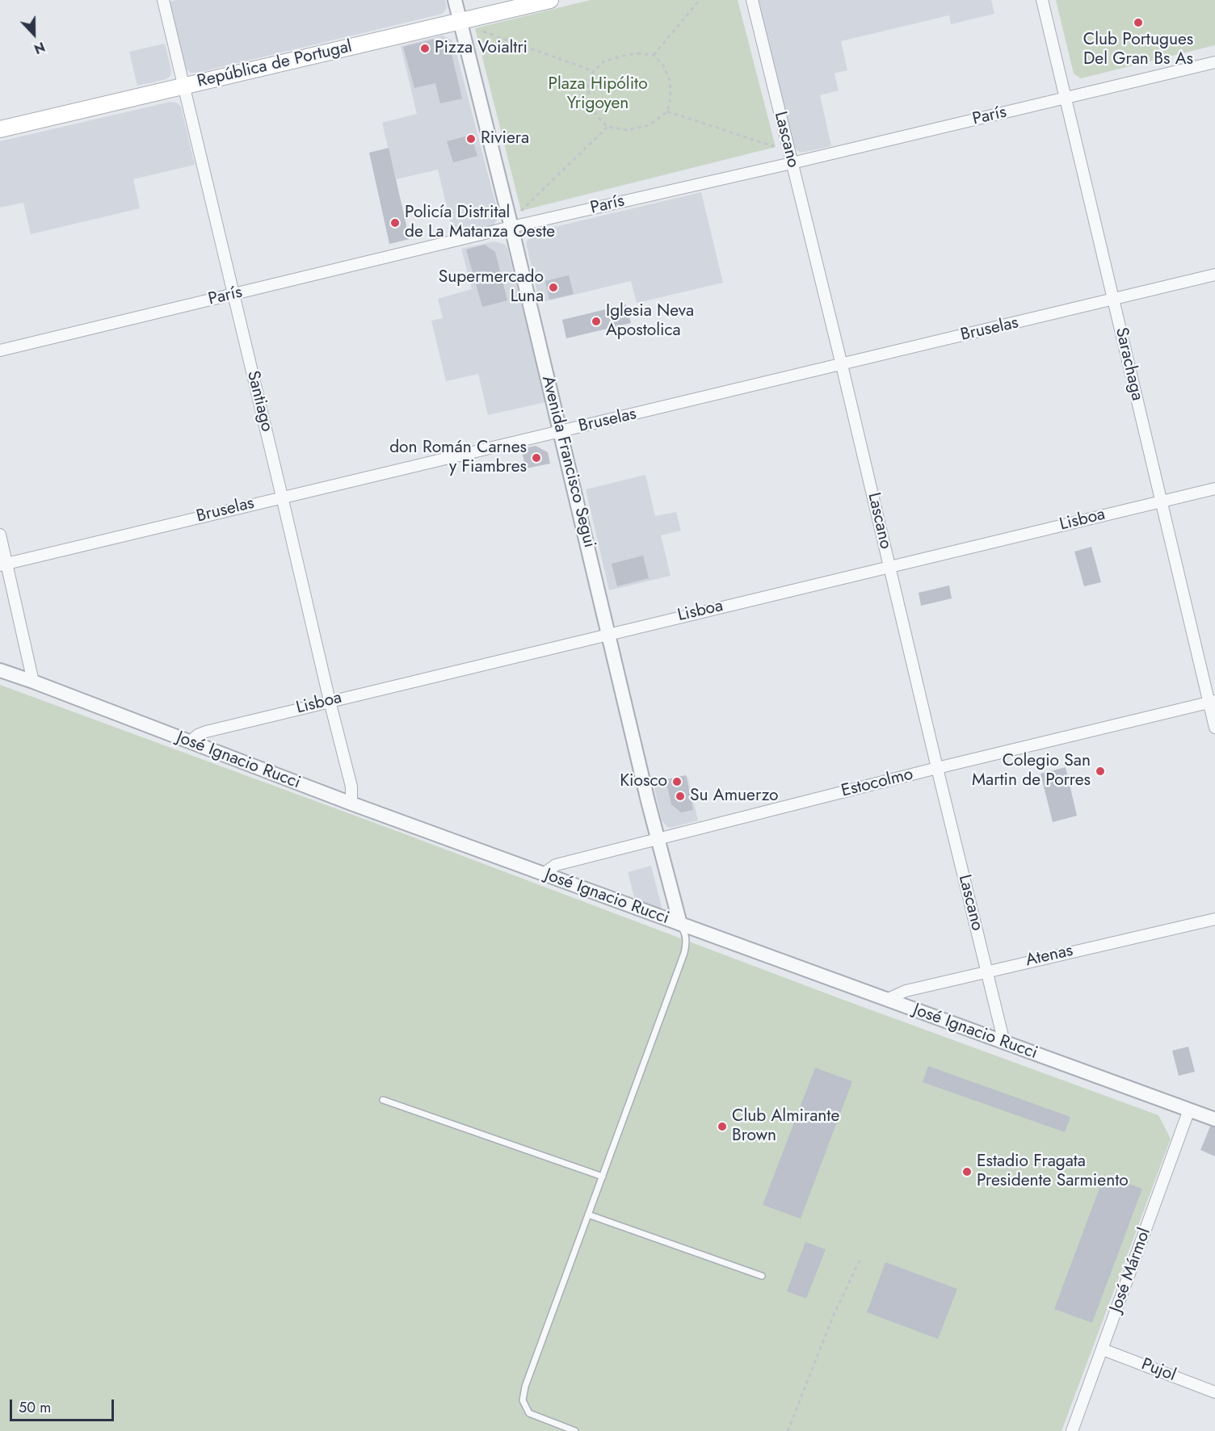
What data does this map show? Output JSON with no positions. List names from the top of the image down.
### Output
{
  "streets": {
    "main road": ["República de Portugal"],
    "street": [
      "París",
      "Lascano",
      "Bruselas",
      "Sarachaga",
      "Santiago",
      "Avenida Francisco Segui",
      "Lisboa",
      "José Ignacio Rucci",
      "Estocolmo",
      "Atenas",
      "José Mármol",
      "Pujol"
    ]
  },
  "crossings": [
    ["República de Portugal", "Santiago"],
    ["República de Portugal", "Avenida Francisco Segui"],
    ["París", "Lascano"],
    ["París", "Sarachaga"],
    ["París", "Santiago"],
    ["París", "Avenida Francisco Segui"],
    ["Lascano", "Bruselas"],
    ["Lascano", "Lisboa"],
    ["Lascano", "José Ignacio Rucci"],
    ["Lascano", "Estocolmo"],
    ["Lascano", "Atenas"],
    ["Bruselas", "Sarachaga"],
    ["Bruselas", "Santiago"],
    ["Bruselas", "Avenida Francisco Segui"],
    ["Sarachaga", "Lisboa"],
    ["Sarachaga", "Estocolmo"],
    ["Santiago", "Lisboa"],
    ["Santiago", "José Ignacio Rucci"],
    ["Avenida Francisco Segui", "Lisboa"],
    ["Avenida Francisco Segui", "José Ignacio Rucci"],
    ["Avenida Francisco Segui", "Estocolmo"],
    ["Lisboa", "José Ignacio Rucci"],
    ["José Ignacio Rucci", "Estocolmo"],
    ["José Ignacio Rucci", "Atenas"],
    ["José Ignacio Rucci", "José Mármol"],
    ["José Mármol", "Pujol"]
  ],
  "parks": ["Plaza Hipólito Yrigoyen"],
  "places": [
    "Club Portugues Del Gran Bs As",
    "Pizza Voialtri",
    "Riviera",
    "Policía Distrital de La Matanza Oeste",
    "Supermercado Luna",
    "Iglesia Neva Apostolica",
    "don Román Carnes y Fiambres",
    "Colegio San Martin de Porres",
    "Kiosco",
    "Su Amuerzo",
    "Club Almirante Brown",
    "Estadio Fragata Presidente Sarmiento"
  ],
  "scale_bar": "50 m",
  "north": "bottom"
}
